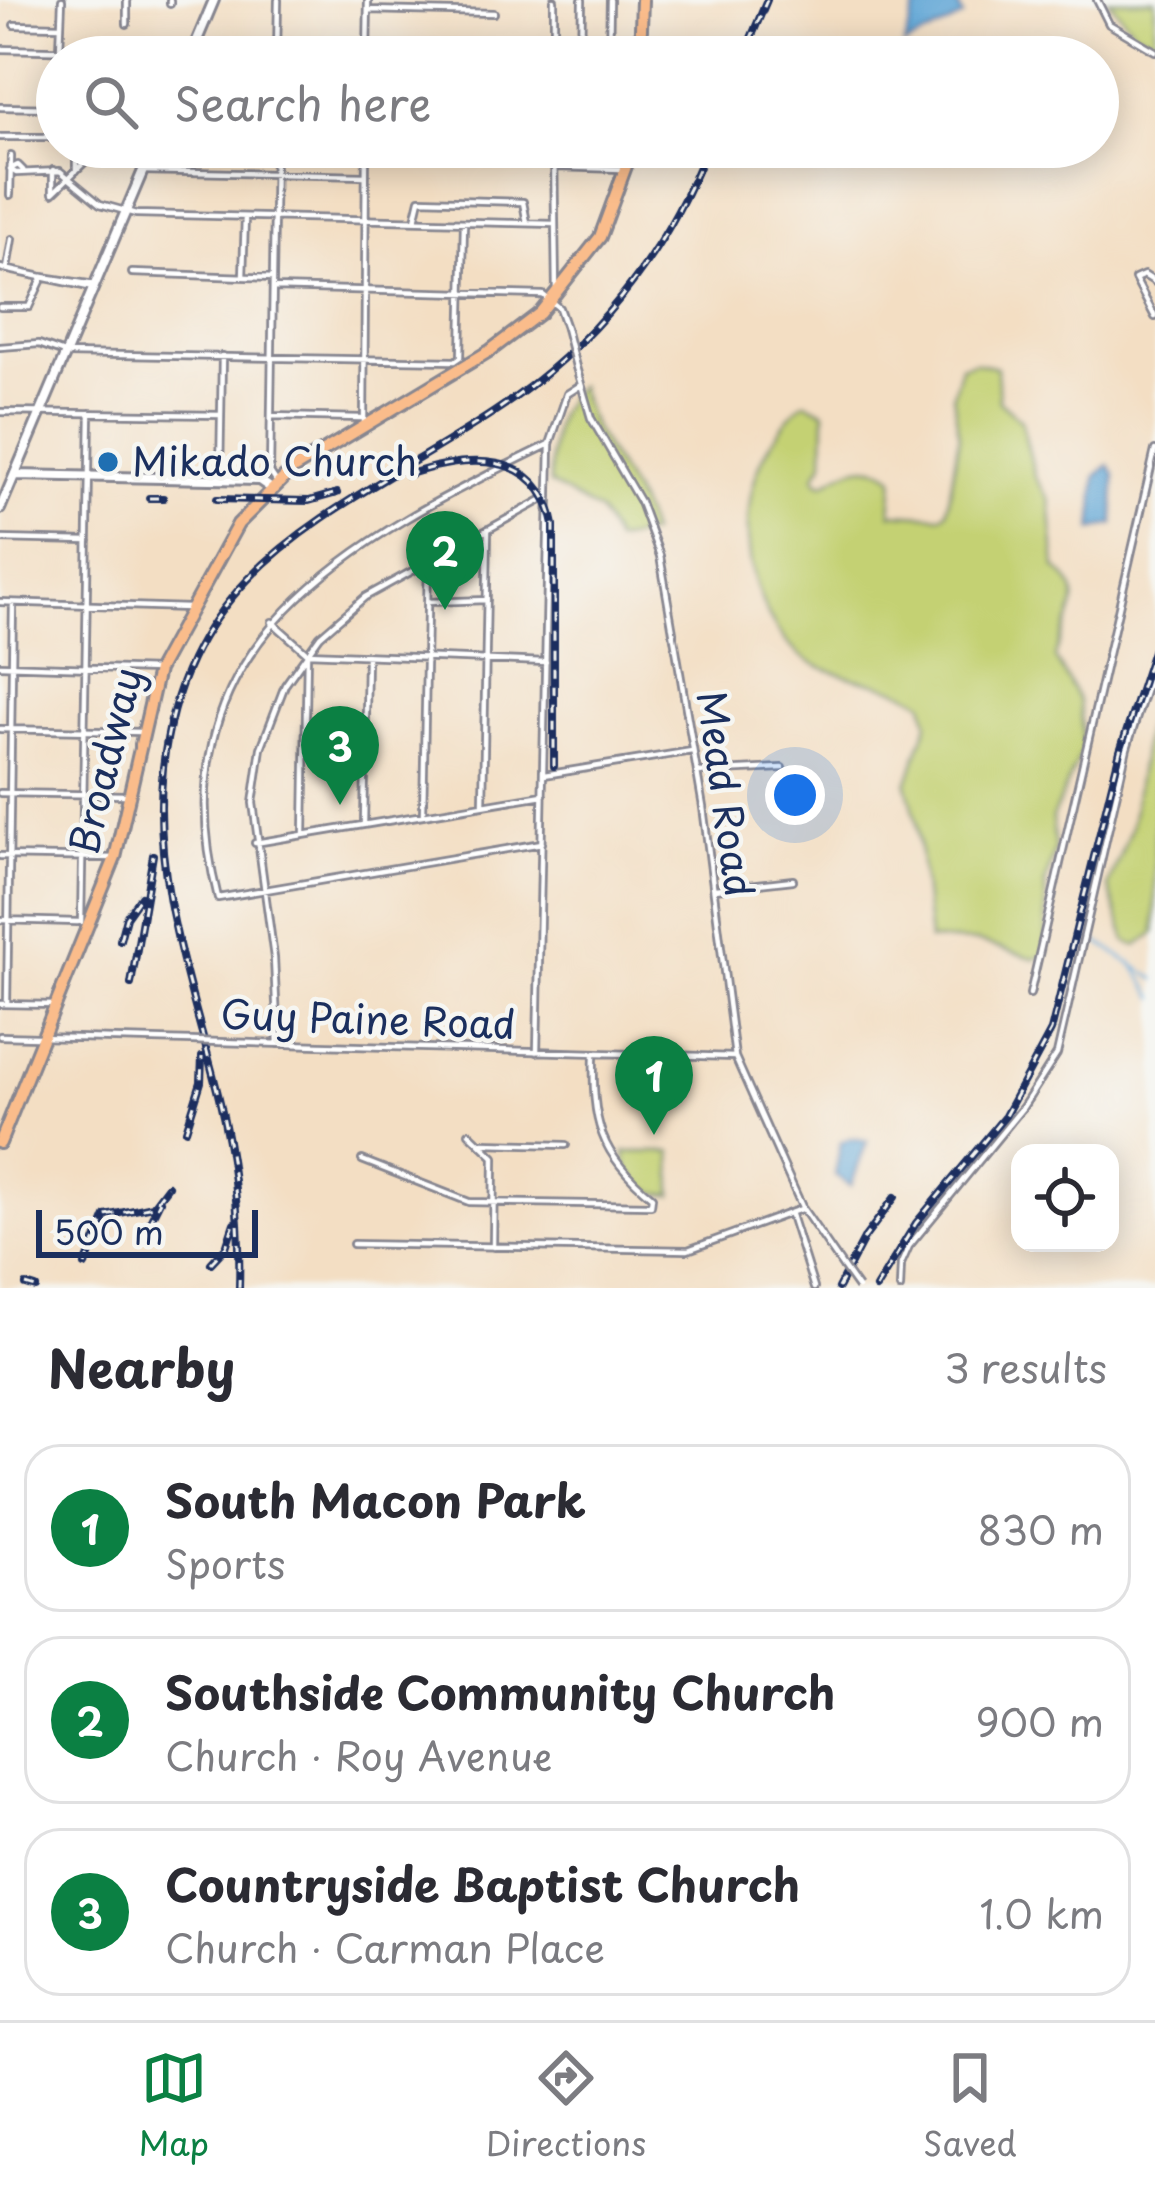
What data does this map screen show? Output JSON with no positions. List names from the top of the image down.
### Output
{
  "streets": {
    "main road": ["Broadway"],
    "street": ["Mead Road", "Guy Paine Road"]
  },
  "crossings": [
    ["Broadway", "Mead Road"],
    ["Broadway", "Guy Paine Road"],
    ["Mead Road", "Guy Paine Road"]
  ],
  "places": ["Mikado Church"],
  "scale_bar": "500 m",
  "page": {
    "search": "Search here",
    "pins": ["2", "3", "1"],
    "scale": "500 m",
    "heading": ["Nearby", "3 results"],
    "list": [
      {
        "mark": "1",
        "name": "South Macon Park",
        "note": "Sports",
        "value": "830 m"
      },
      {
        "mark": "2",
        "name": "Southside Community Church",
        "note": "Church · Roy Avenue",
        "value": "900 m"
      },
      {
        "mark": "3",
        "name": "Countryside Baptist Church",
        "note": "Church · Carman Place",
        "value": "1.0 km"
      }
    ],
    "nav": ["Map", "Directions", "Saved"]
  }
}
